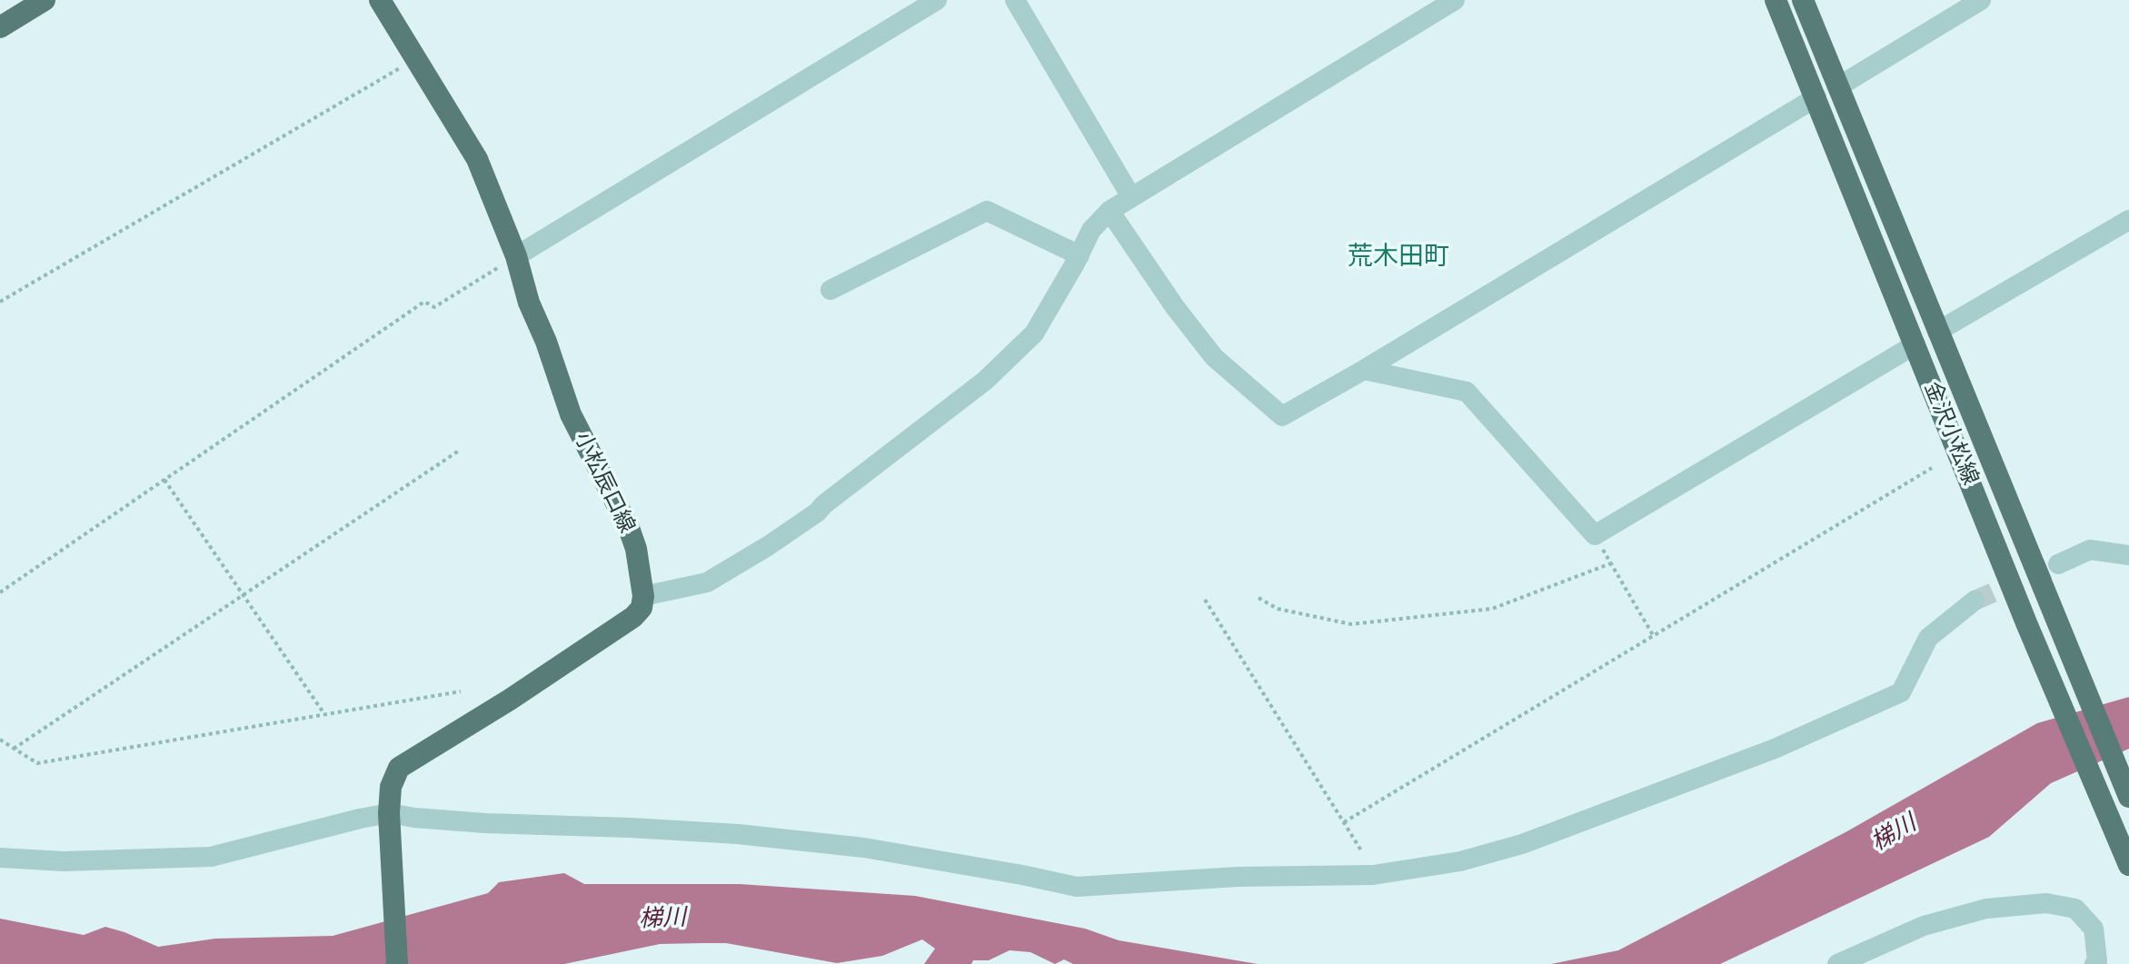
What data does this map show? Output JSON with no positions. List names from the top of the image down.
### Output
{
  "streets": {
    "main road": ["金沢小松線", "小松辰口線"]
  },
  "districts": ["荒木田町"],
  "water": ["梯川"]
}
